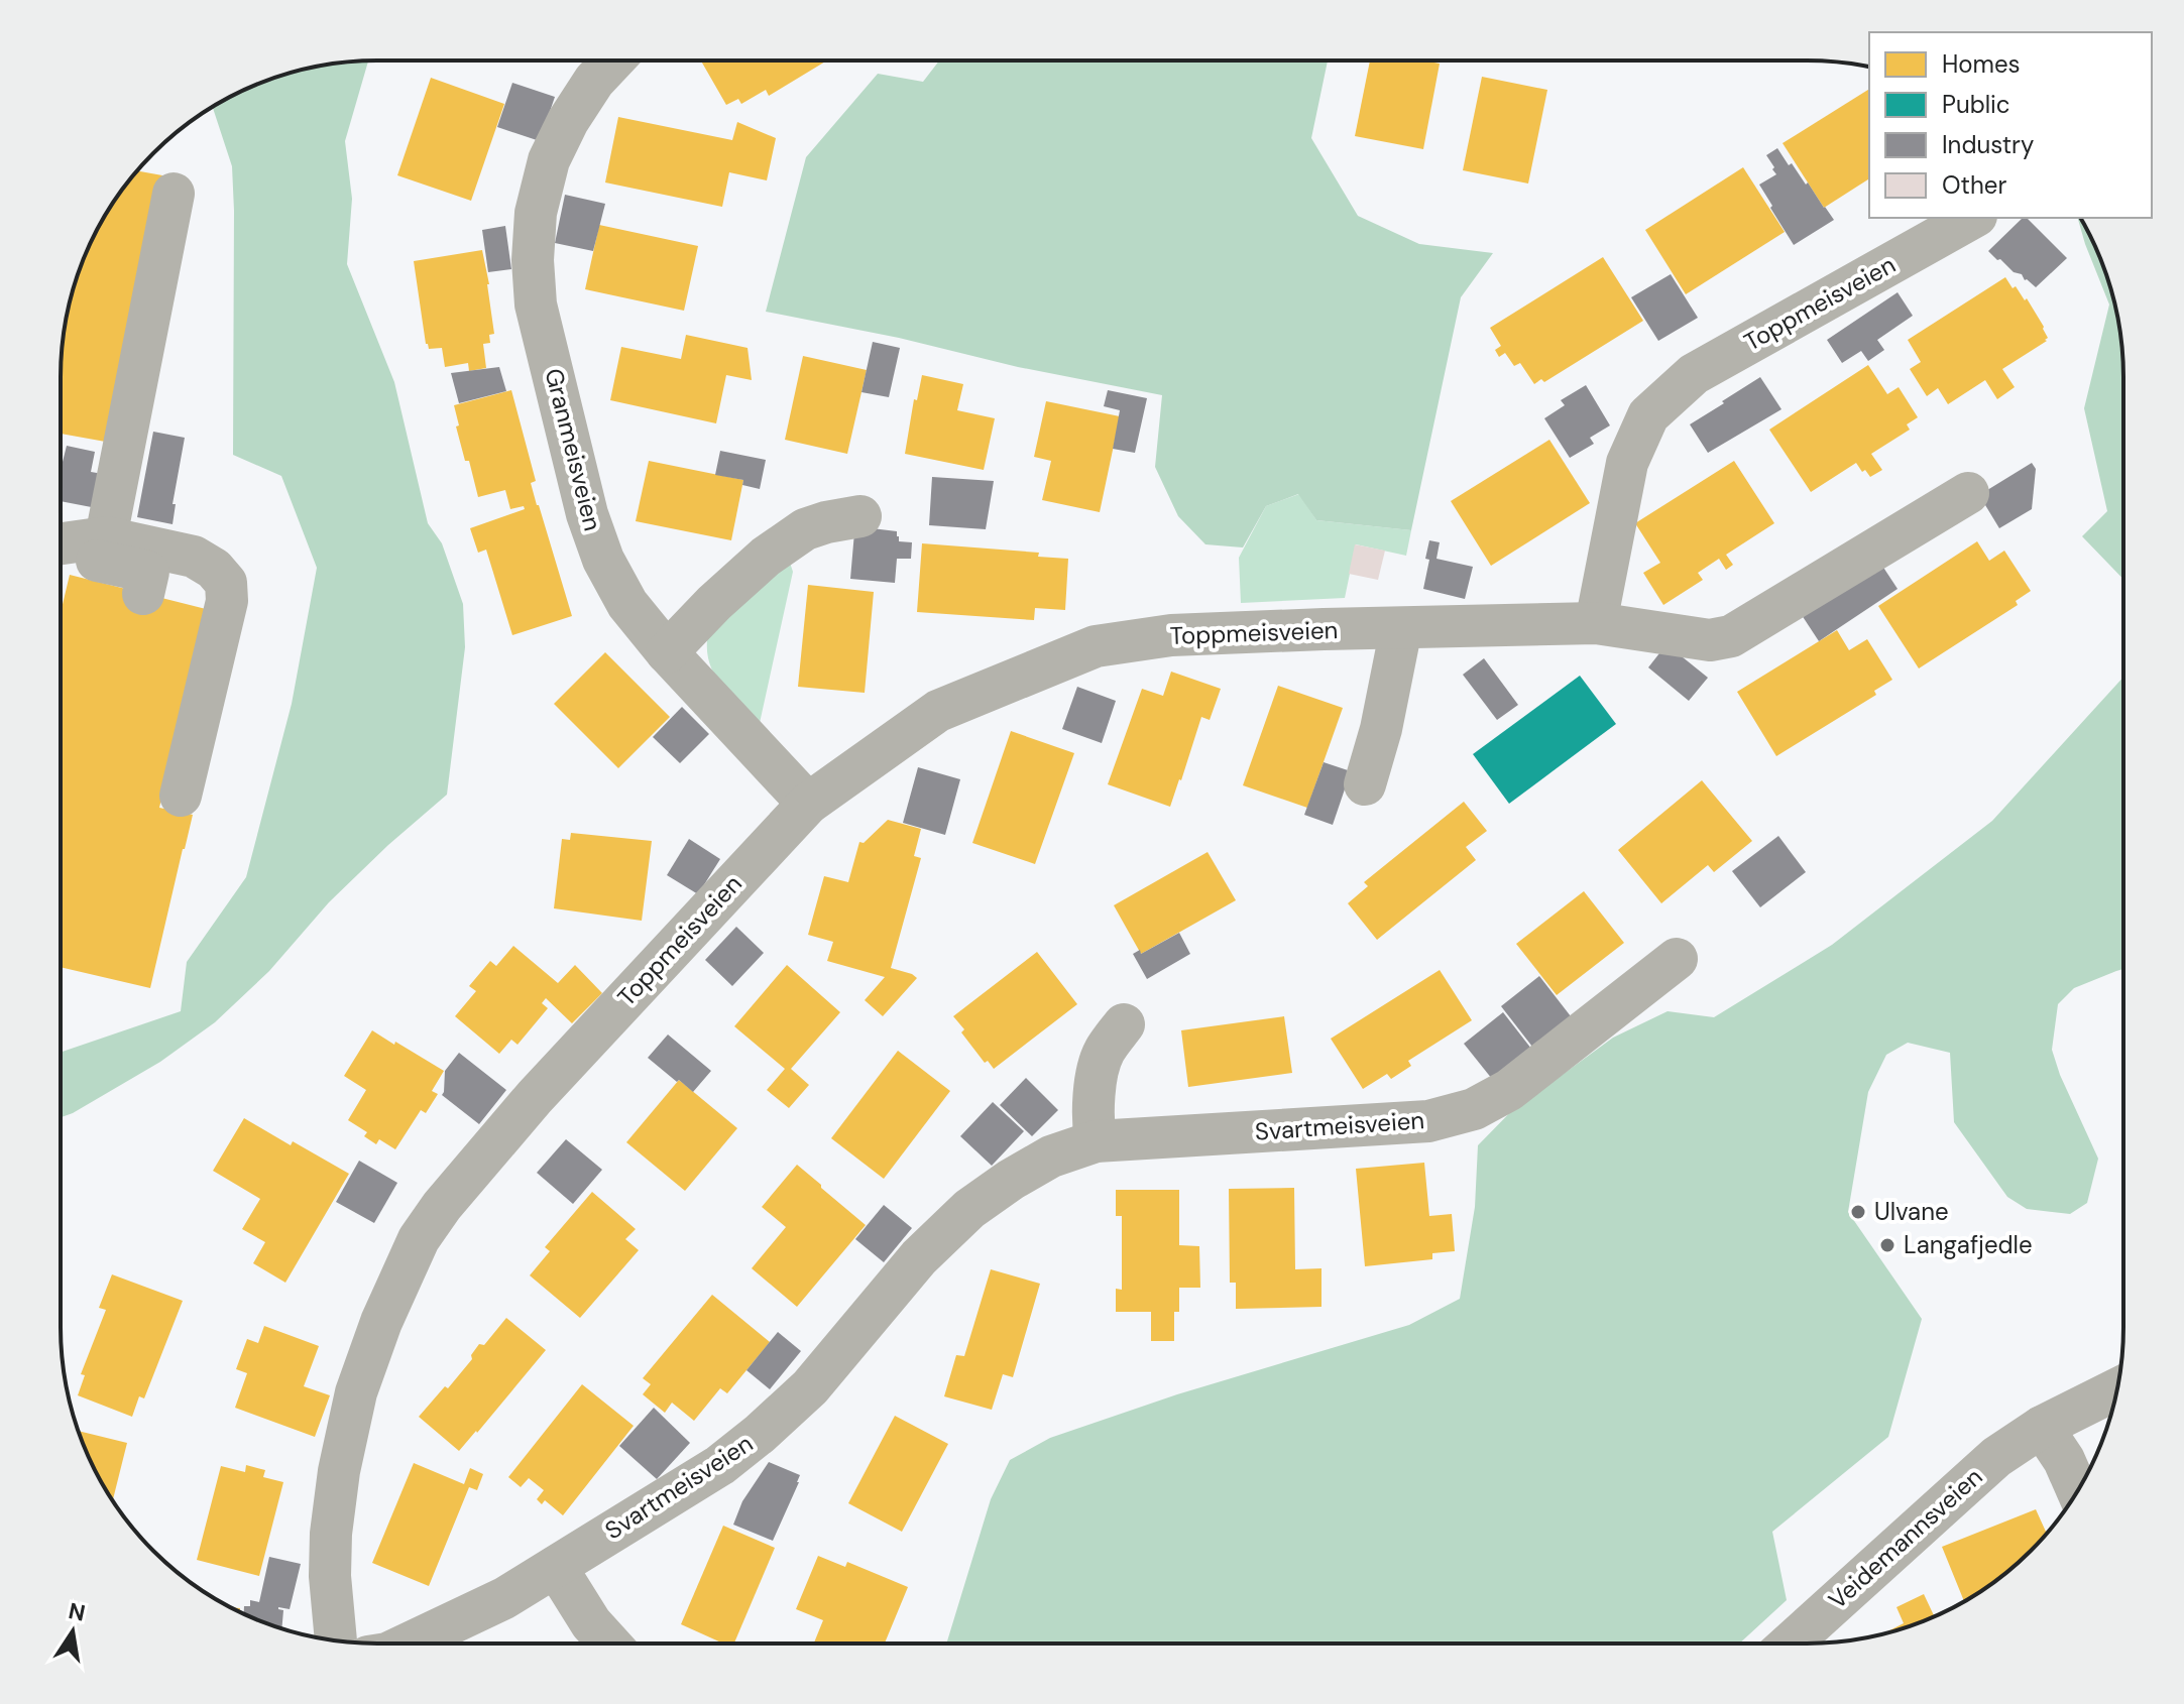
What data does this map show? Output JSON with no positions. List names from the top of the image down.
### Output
{
  "streets": {
    "street": [
      "Toppmeisveien",
      "Granmeisveien",
      "Svartmeisveien",
      "Veidemannsveien"
    ]
  },
  "crossings": [
    ["Toppmeisveien", "Granmeisveien"]
  ],
  "places": ["Ulvane", "Langafjedle"],
  "legend": [
    "Homes",
    "Public",
    "Industry",
    "Other"
  ],
  "north": "top"
}
